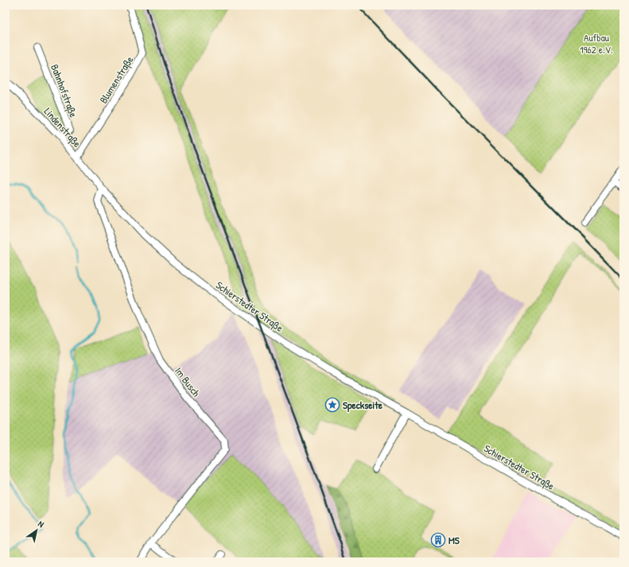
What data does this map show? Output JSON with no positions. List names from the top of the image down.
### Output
{
  "streets": {
    "street": [
      "Blumenstraße",
      "Bahnhofstraße",
      "Lindenstraße",
      "Schierstedter Straße",
      "Im Busch"
    ]
  },
  "crossings": [
    ["Blumenstraße", "Lindenstraße"],
    ["Bahnhofstraße", "Lindenstraße"],
    ["Lindenstraße", "Schierstedter Straße"],
    ["Lindenstraße", "Im Busch"],
    ["Schierstedter Straße", "Im Busch"]
  ],
  "parks": ["Aufbau 1962 e.V."],
  "places": {
    "place": ["Speckseite"],
    "building": ["MS"]
  },
  "north": "top right"
}
